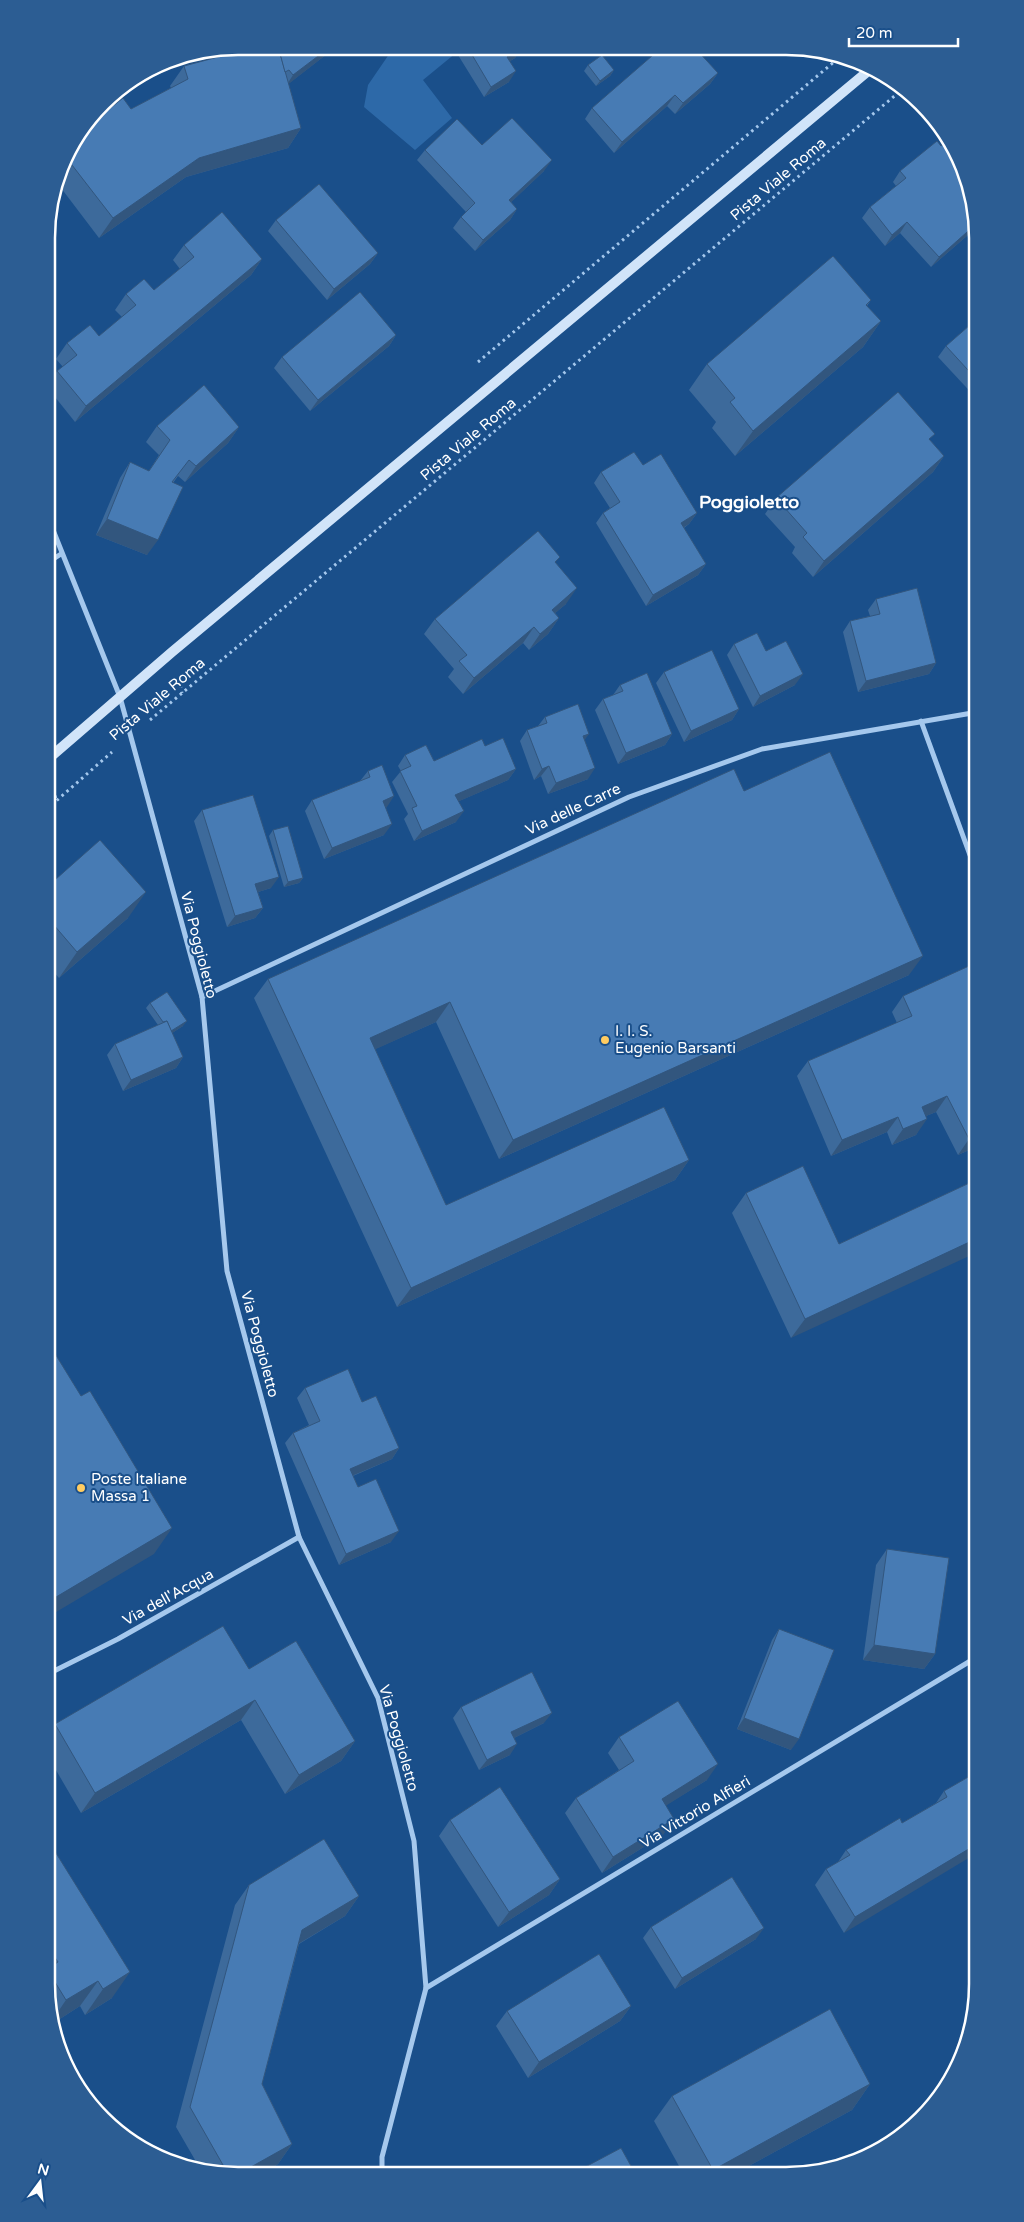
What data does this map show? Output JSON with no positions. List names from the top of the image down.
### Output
{
  "streets": {
    "street": [
      "Via delle Carre",
      "Via Poggioletto",
      "Via dell'Acqua",
      "Via Vittorio Alfieri"
    ],
    "path": ["Pista Viale Roma"]
  },
  "crossings": [
    ["Pista Viale Roma", "Via Poggioletto"],
    ["Via delle Carre", "Via Poggioletto"],
    ["Via Poggioletto", "Via dell'Acqua"],
    ["Via Poggioletto", "Via Vittorio Alfieri"]
  ],
  "districts": ["Poggioletto"],
  "places": ["I. I. S. Eugenio Barsanti", "Poste Italiane Massa 1"],
  "scale_bar": "20 m",
  "north": "top"
}
